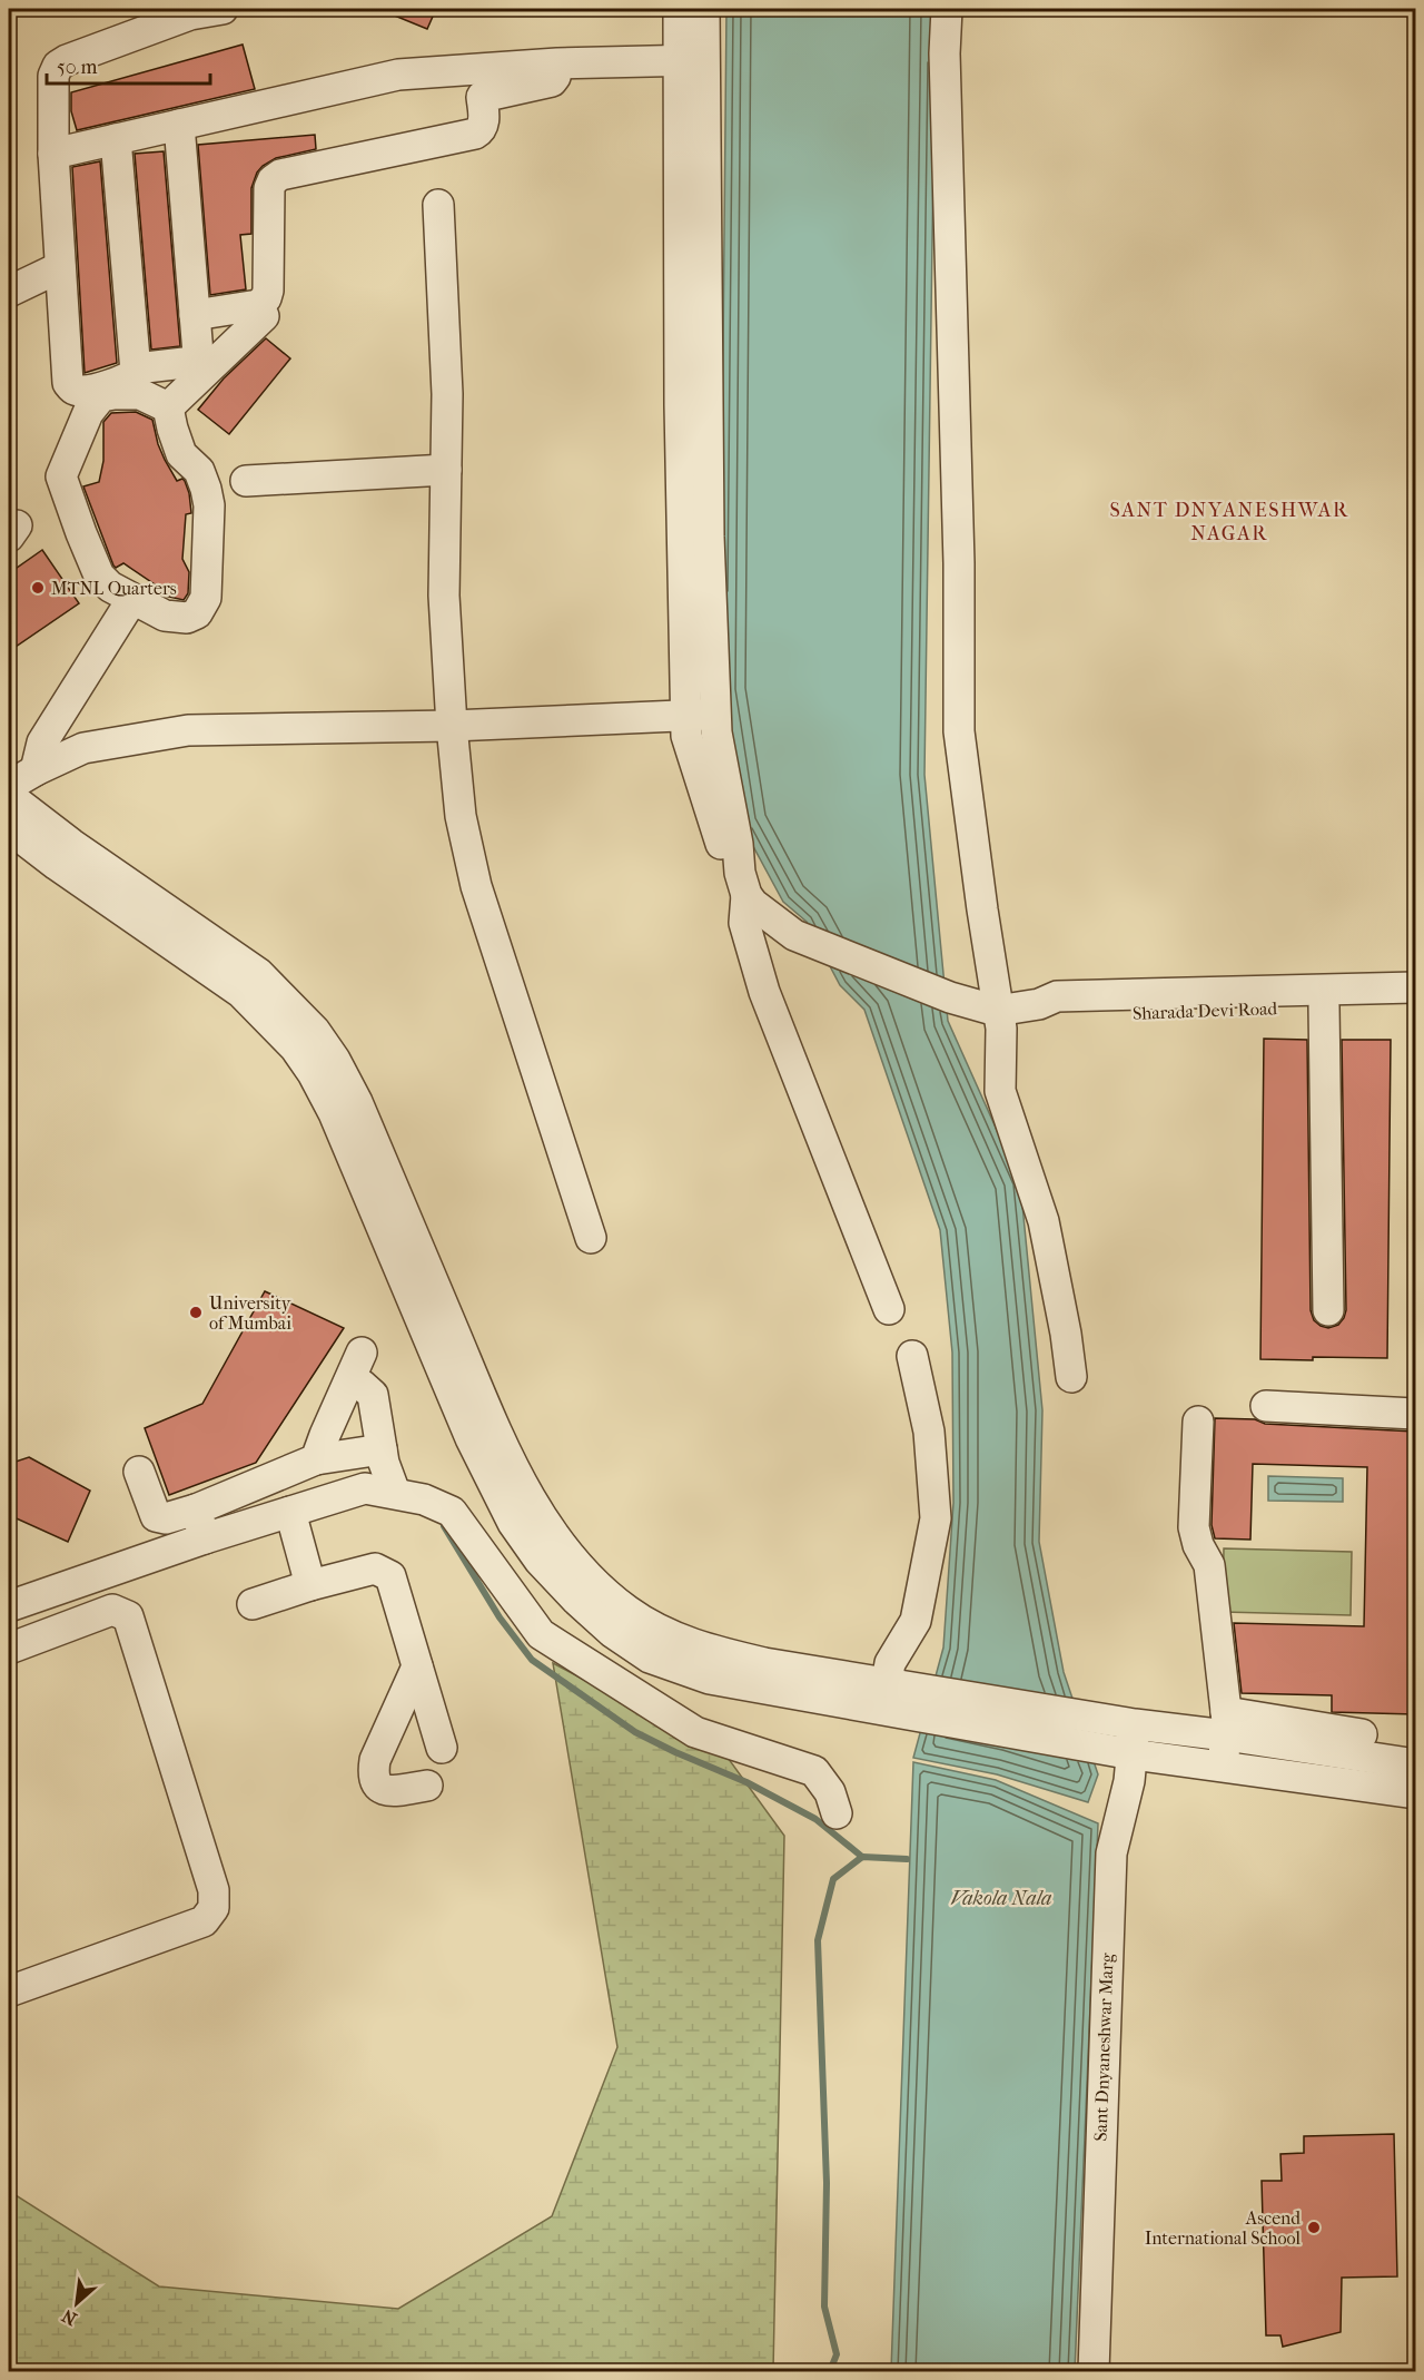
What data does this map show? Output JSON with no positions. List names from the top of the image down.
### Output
{
  "streets": {
    "street": ["Sharada Devi Road", "Sant Dnyaneshwar Marg"]
  },
  "districts": ["SANT DNYANESHWAR NAGAR"],
  "water": ["Vakola Nala"],
  "places": ["MTNL Quarters", "University of Mumbai", "Ascend International School"],
  "scale_bar": "50 m",
  "north": "bottom left"
}
